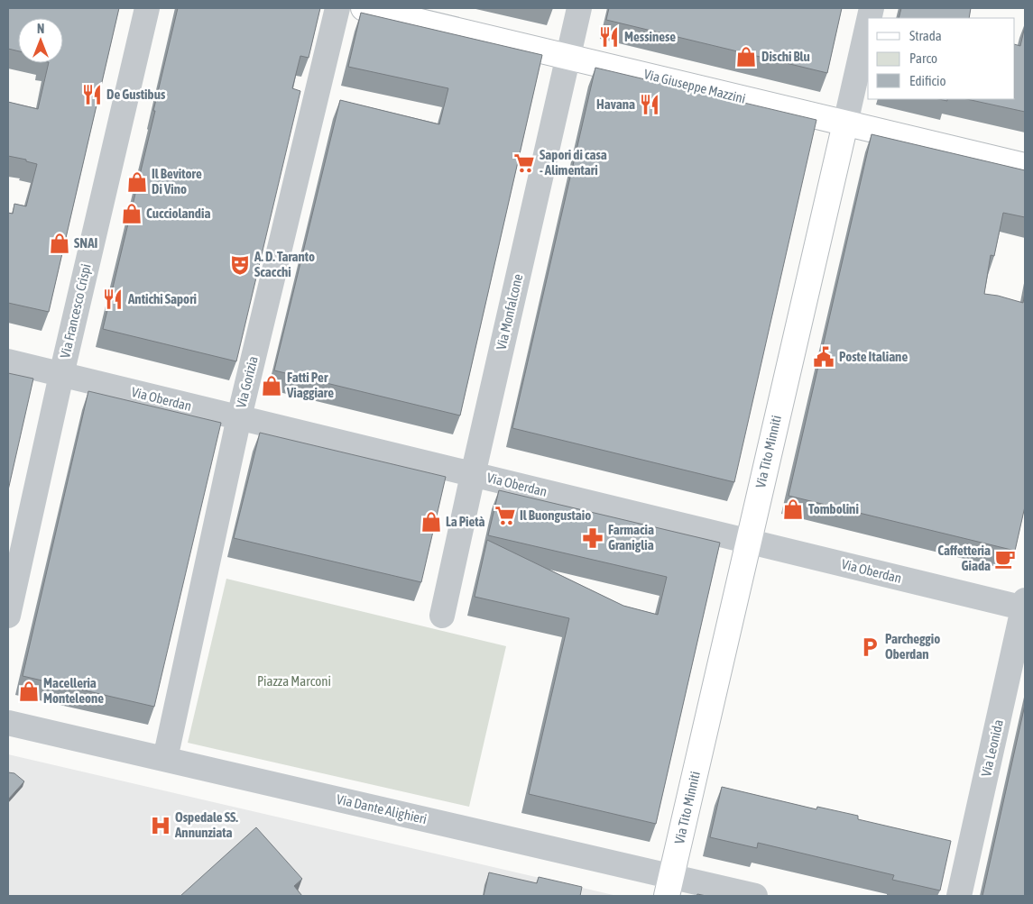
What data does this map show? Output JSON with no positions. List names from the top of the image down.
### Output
{
  "streets": {
    "main road": ["Via Giuseppe Mazzini", "Via Tito Minniti"],
    "street": [
      "Via Francesco Crispi",
      "Via Monfalcone",
      "Via Gorizia",
      "Via Oberdan",
      "Via Leonida",
      "Via Dante Alighieri"
    ]
  },
  "crossings": [
    ["Via Giuseppe Mazzini", "Via Monfalcone"],
    ["Via Giuseppe Mazzini", "Via Tito Minniti"],
    ["Via Francesco Crispi", "Via Oberdan"],
    ["Via Monfalcone", "Via Oberdan"],
    ["Via Gorizia", "Via Oberdan"],
    ["Via Gorizia", "Via Dante Alighieri"],
    ["Via Oberdan", "Via Tito Minniti"],
    ["Via Oberdan", "Via Leonida"],
    ["Via Tito Minniti", "Via Dante Alighieri"]
  ],
  "parks": ["Piazza Marconi"],
  "places": {
    "restaurant": [
      "Messinese",
      "De Gustibus",
      "Havana",
      "Antichi Sapori"
    ],
    "shop": [
      "Dischi Blu",
      "Il Bevitore Di Vino",
      "Cucciolandia",
      "SNAI",
      "Fatti Per Viaggiare",
      "Tombolini",
      "La Pietà",
      "Macelleria Monteleone"
    ],
    "supermarket": ["Sapori di casa - Alimentari", "Il Buongustaio"],
    "theatre": ["A. D. Taranto Scacchi"],
    "public building": ["Poste Italiane"],
    "pharmacy": ["Farmacia Graniglia"],
    "cafe": ["Caffetteria Giada"],
    "parking": ["Parcheggio Oberdan"],
    "hospital": ["Ospedale SS. Annunziata"]
  },
  "legend": ["Strada", "Parco", "Edificio"],
  "north": "top"
}
